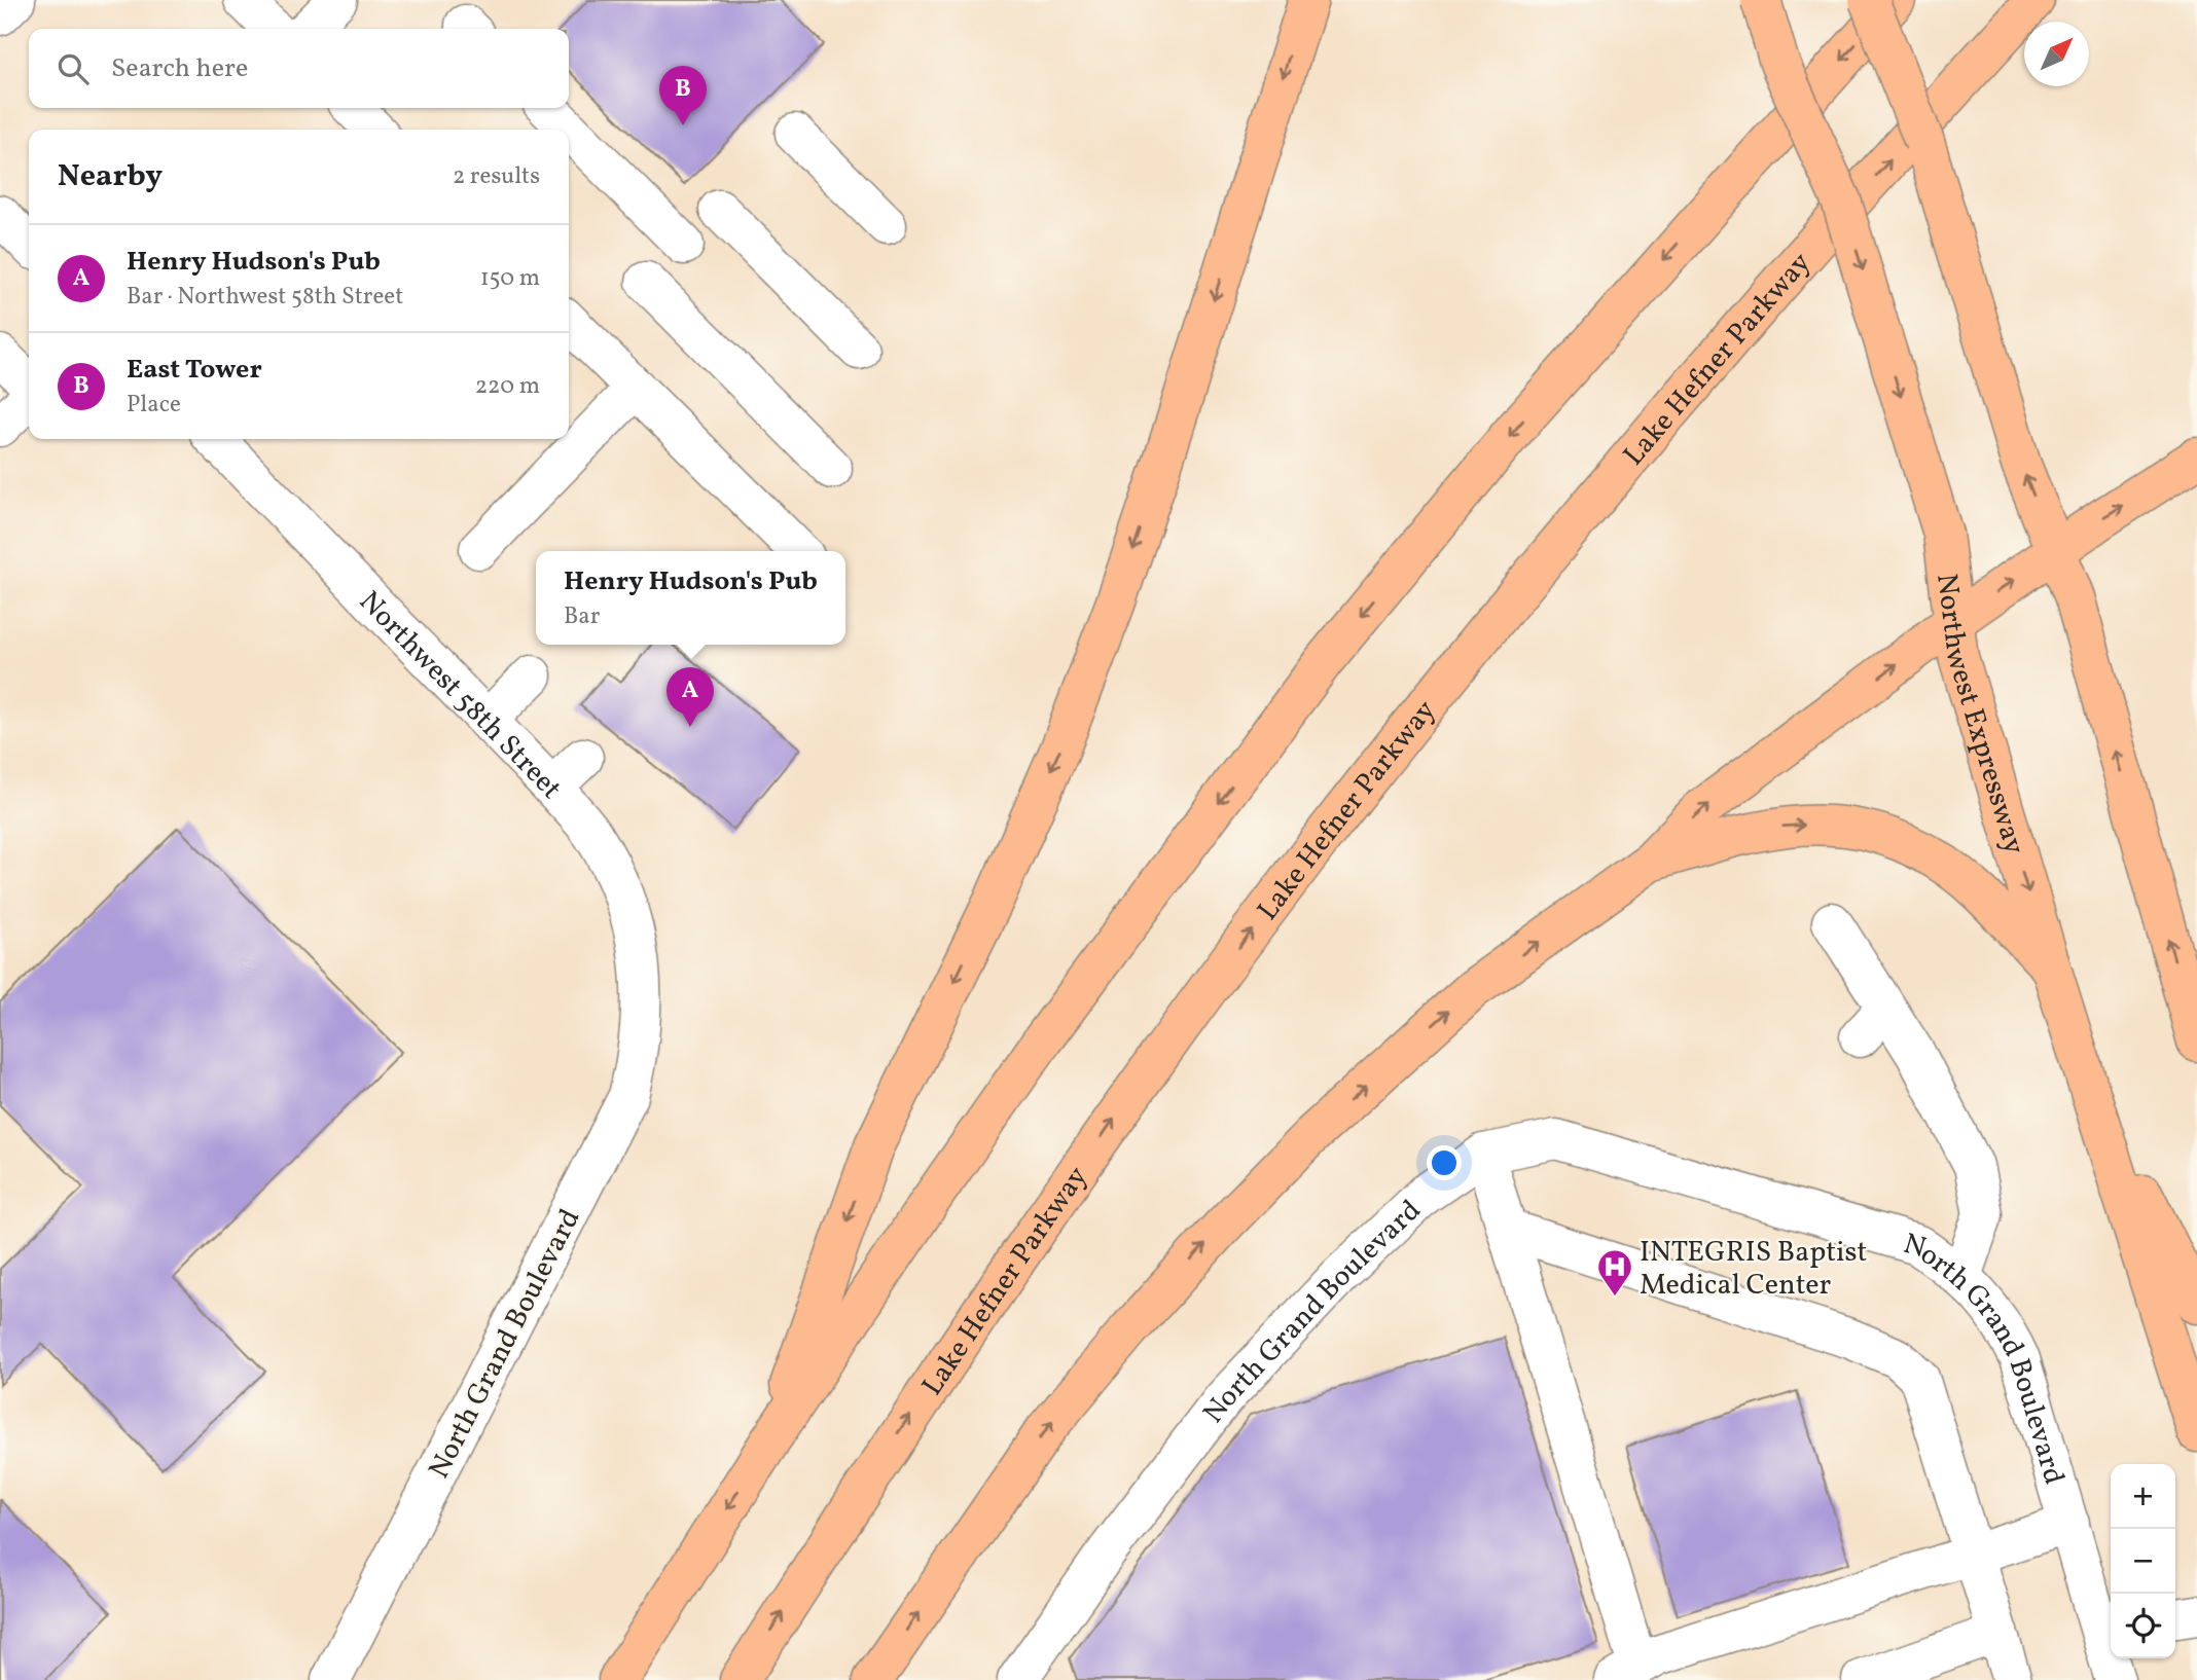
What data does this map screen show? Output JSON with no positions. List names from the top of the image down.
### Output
{
  "streets": {
    "highway": ["Lake Hefner Parkway", "Northwest Expressway"],
    "street": ["Northwest 58th Street", "North Grand Boulevard"]
  },
  "crossings": [
    ["Northwest 58th Street", "North Grand Boulevard"]
  ],
  "places": {
    "hospital": ["INTEGRIS Baptist Medical Center"]
  },
  "north": "top right",
  "page": {
    "search": "Search here",
    "pins": ["B", "A"],
    "heading": ["Nearby", "2 results"],
    "list": [
      {
        "mark": "A",
        "name": "Henry Hudson's Pub",
        "note": "Bar · Northwest 58th Street",
        "value": "150 m"
      },
      {
        "mark": "B",
        "name": "East Tower",
        "note": "Place",
        "value": "220 m"
      }
    ],
    "popup": ["Henry Hudson's Pub", "Bar"],
    "map_buttons": ["+", "−"]
  }
}
